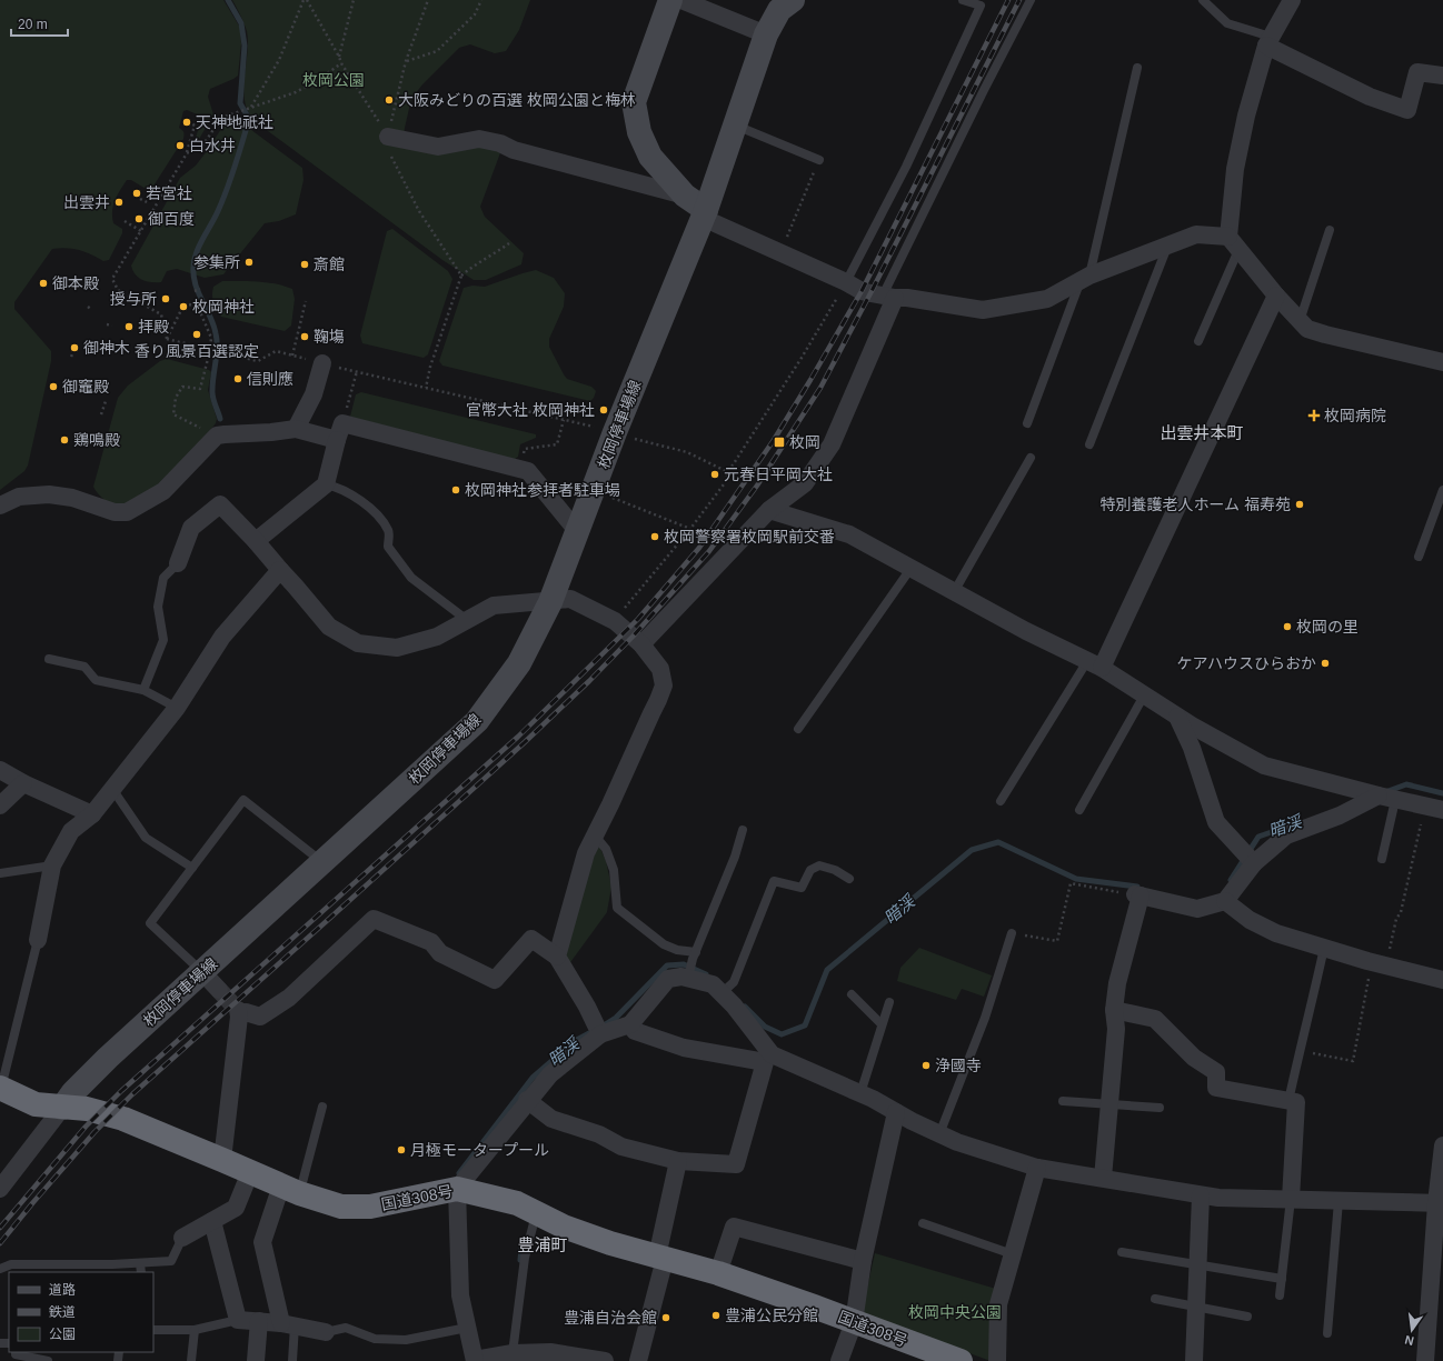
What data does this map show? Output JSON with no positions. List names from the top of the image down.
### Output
{
  "streets": {
    "highway": ["国道308号"],
    "main road": ["枚岡停車場線"]
  },
  "crossings": [
    ["枚岡停車場線", "国道308号"]
  ],
  "districts": ["出雲井本町", "豊浦町"],
  "water": ["暗渓"],
  "parks": ["枚岡公園", "枚岡中央公園"],
  "places": {
    "other": [
      "大阪みどりの百選 枚岡公園と梅林",
      "天神地祇社",
      "白水井",
      "若宮社",
      "出雲井",
      "御百度",
      "参集所",
      "斎館",
      "御本殿",
      "授与所",
      "枚岡神社",
      "拝殿",
      "香り風景百選認定",
      "鞠塲",
      "御神木",
      "信則應",
      "御竈殿",
      "官幣大社 枚岡神社",
      "鶏鳴殿",
      "元春日平岡大社",
      "枚岡神社参拝者駐車場",
      "特別養護老人ホーム 福寿苑",
      "枚岡警察署枚岡駅前交番",
      "枚岡の里",
      "ケアハウスひらおか",
      "浄國寺",
      "月極モータープール",
      "豊浦公民分館",
      "豊浦自治会館"
    ],
    "health": ["枚岡病院"],
    "transit": ["枚岡"]
  },
  "legend": ["道路", "鉄道", "公園"],
  "scale_bar": "20 m",
  "north": "bottom"
}
